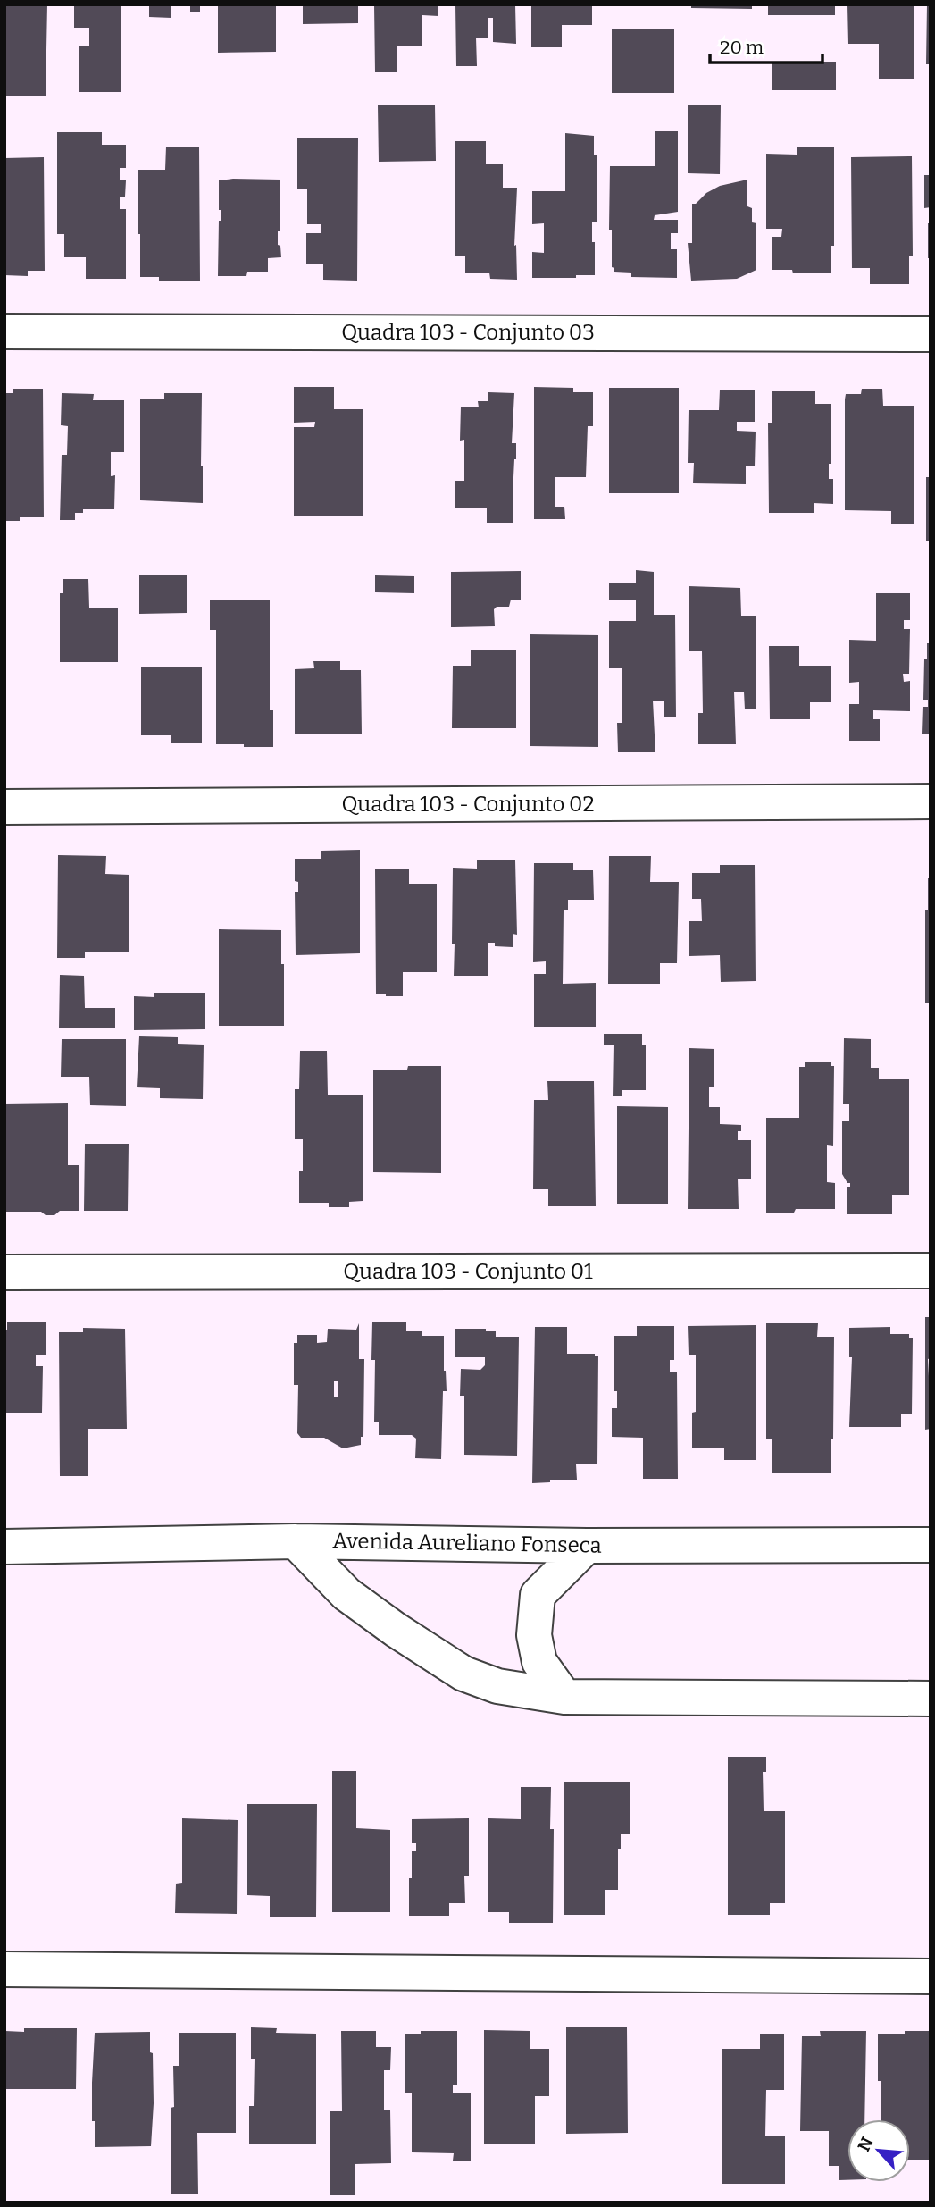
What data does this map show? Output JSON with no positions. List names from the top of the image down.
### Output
{
  "streets": {
    "street": [
      "Quadra 103 - Conjunto 03",
      "Quadra 103 - Conjunto 02",
      "Quadra 103 - Conjunto 01",
      "Avenida Aureliano Fonseca"
    ]
  },
  "scale_bar": "20 m",
  "north": "top left"
}
